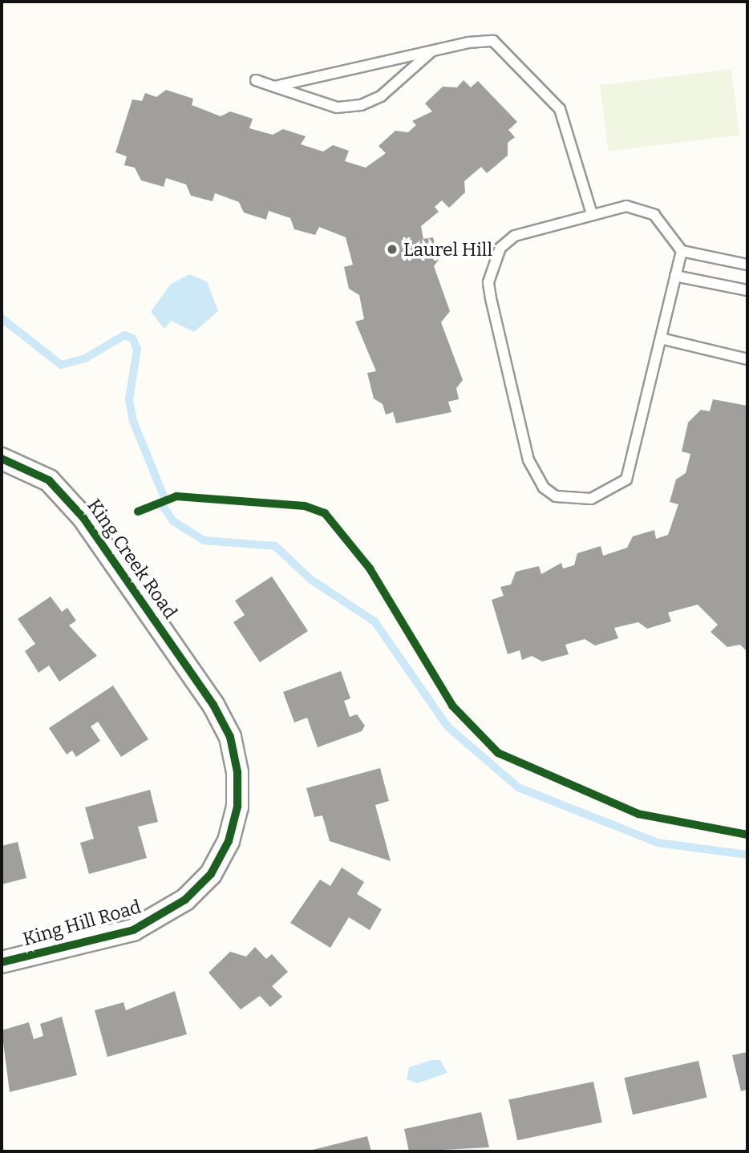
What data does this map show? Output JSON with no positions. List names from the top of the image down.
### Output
{
  "streets": {
    "street": ["King Creek Road", "King Hill Road"]
  },
  "crossings": [
    ["King Creek Road", "King Hill Road"]
  ],
  "places": ["Laurel Hill"]
}
